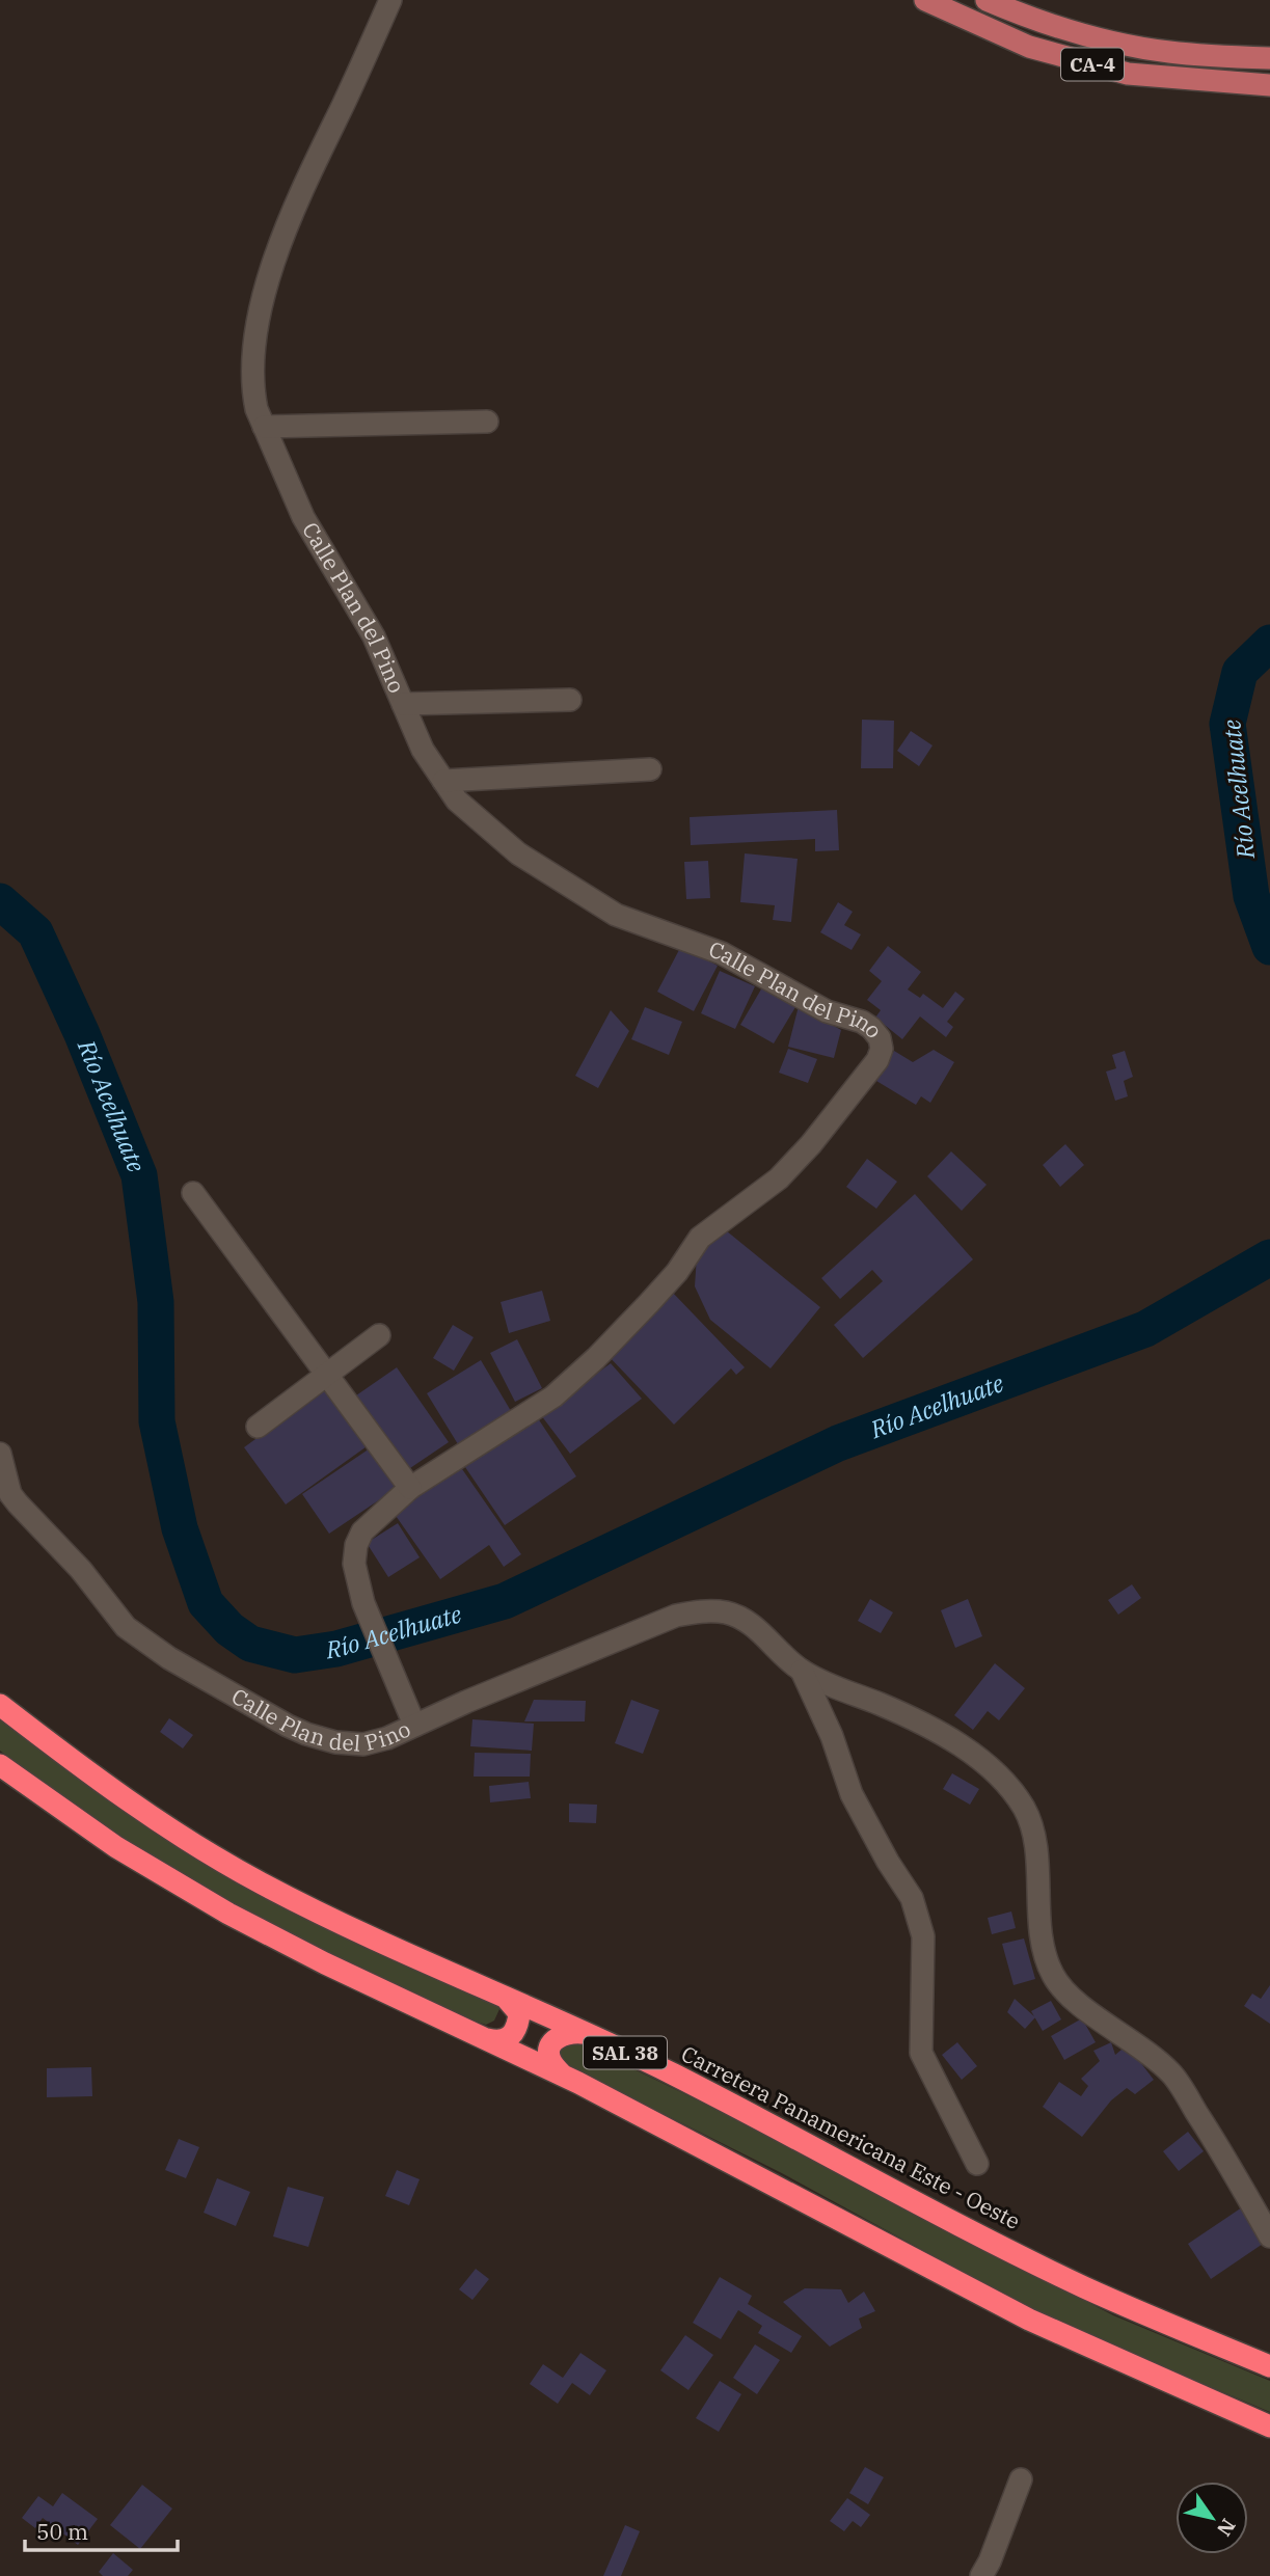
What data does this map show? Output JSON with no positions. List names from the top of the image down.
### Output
{
  "streets": {
    "highway": ["SAL 38", "Carretera Panamericana Este - Oeste"],
    "main road": ["CA-4"],
    "street": ["Calle Plan del Pino"]
  },
  "water": ["Río Acelhuate"],
  "scale_bar": "50 m",
  "north": "bottom right"
}
